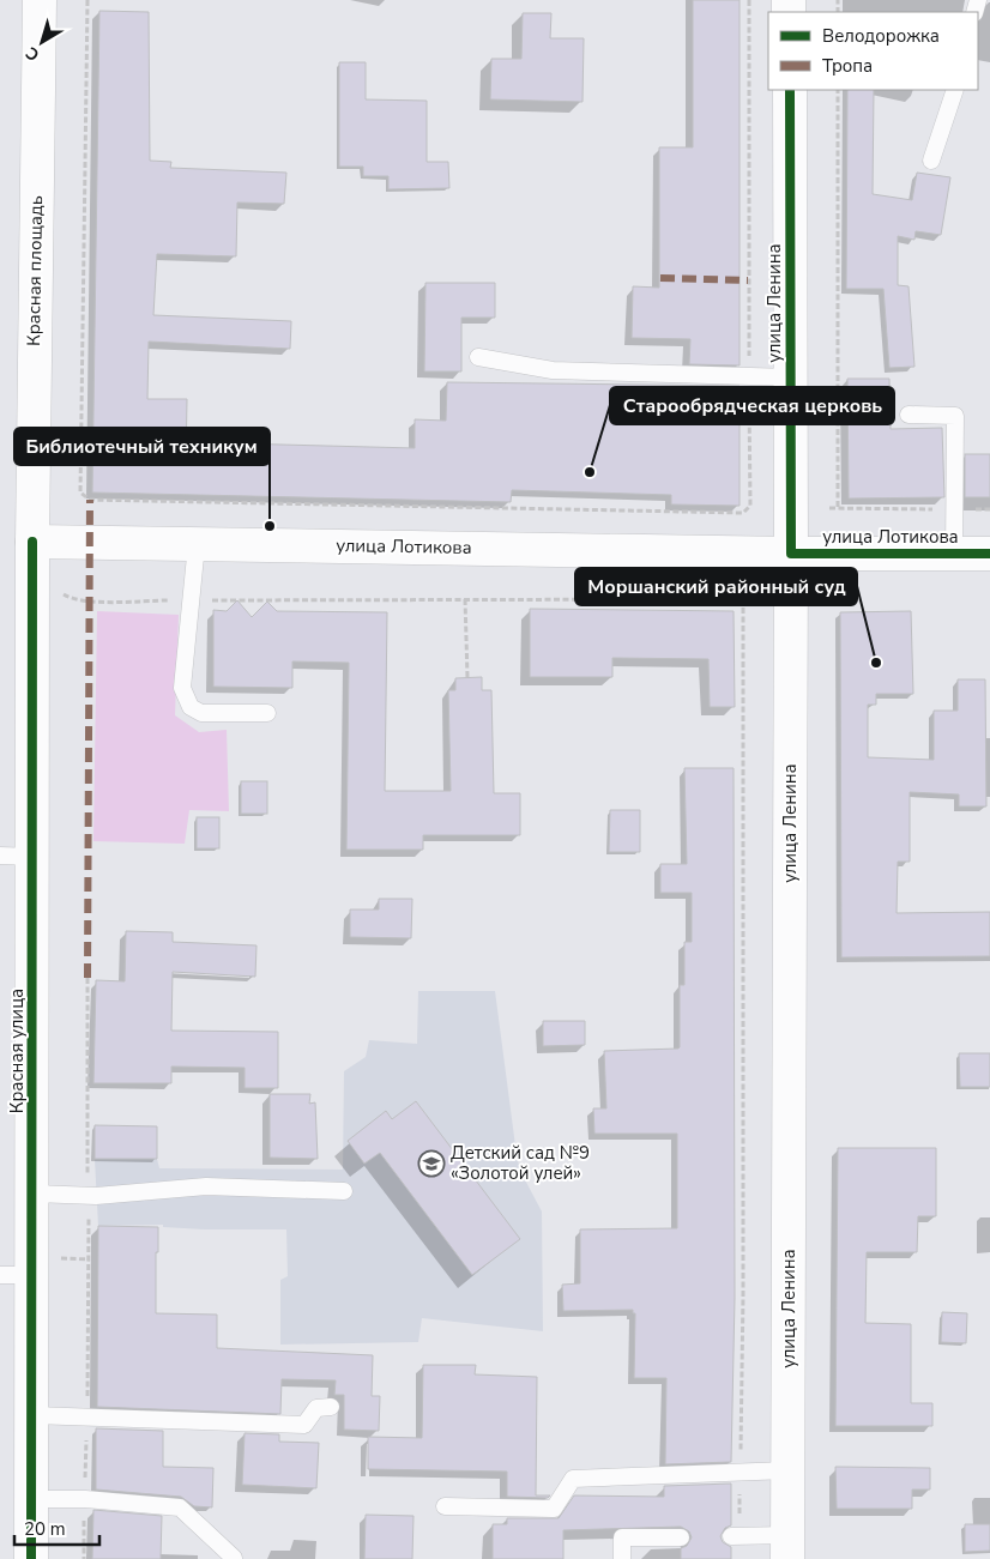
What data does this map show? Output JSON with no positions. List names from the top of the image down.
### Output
{
  "streets": {
    "main road": [
      "Красная площадь",
      "улица Ленина",
      "улица Лотикова",
      "Красная улица"
    ]
  },
  "crossings": [
    ["Красная площадь", "улица Лотикова"],
    ["Красная площадь", "Красная улица"],
    ["улица Ленина", "улица Лотикова"],
    ["улица Лотикова", "Красная улица"]
  ],
  "places": {
    "other": ["Старообрядческая церковь", "Библиотечный техникум", "Моршанский районный суд"],
    "school or university": ["Детский сад №9 «Золотой улей»"]
  },
  "legend": ["Велодорожка", "Тропа"],
  "scale_bar": "20 m",
  "north": "bottom left"
}
